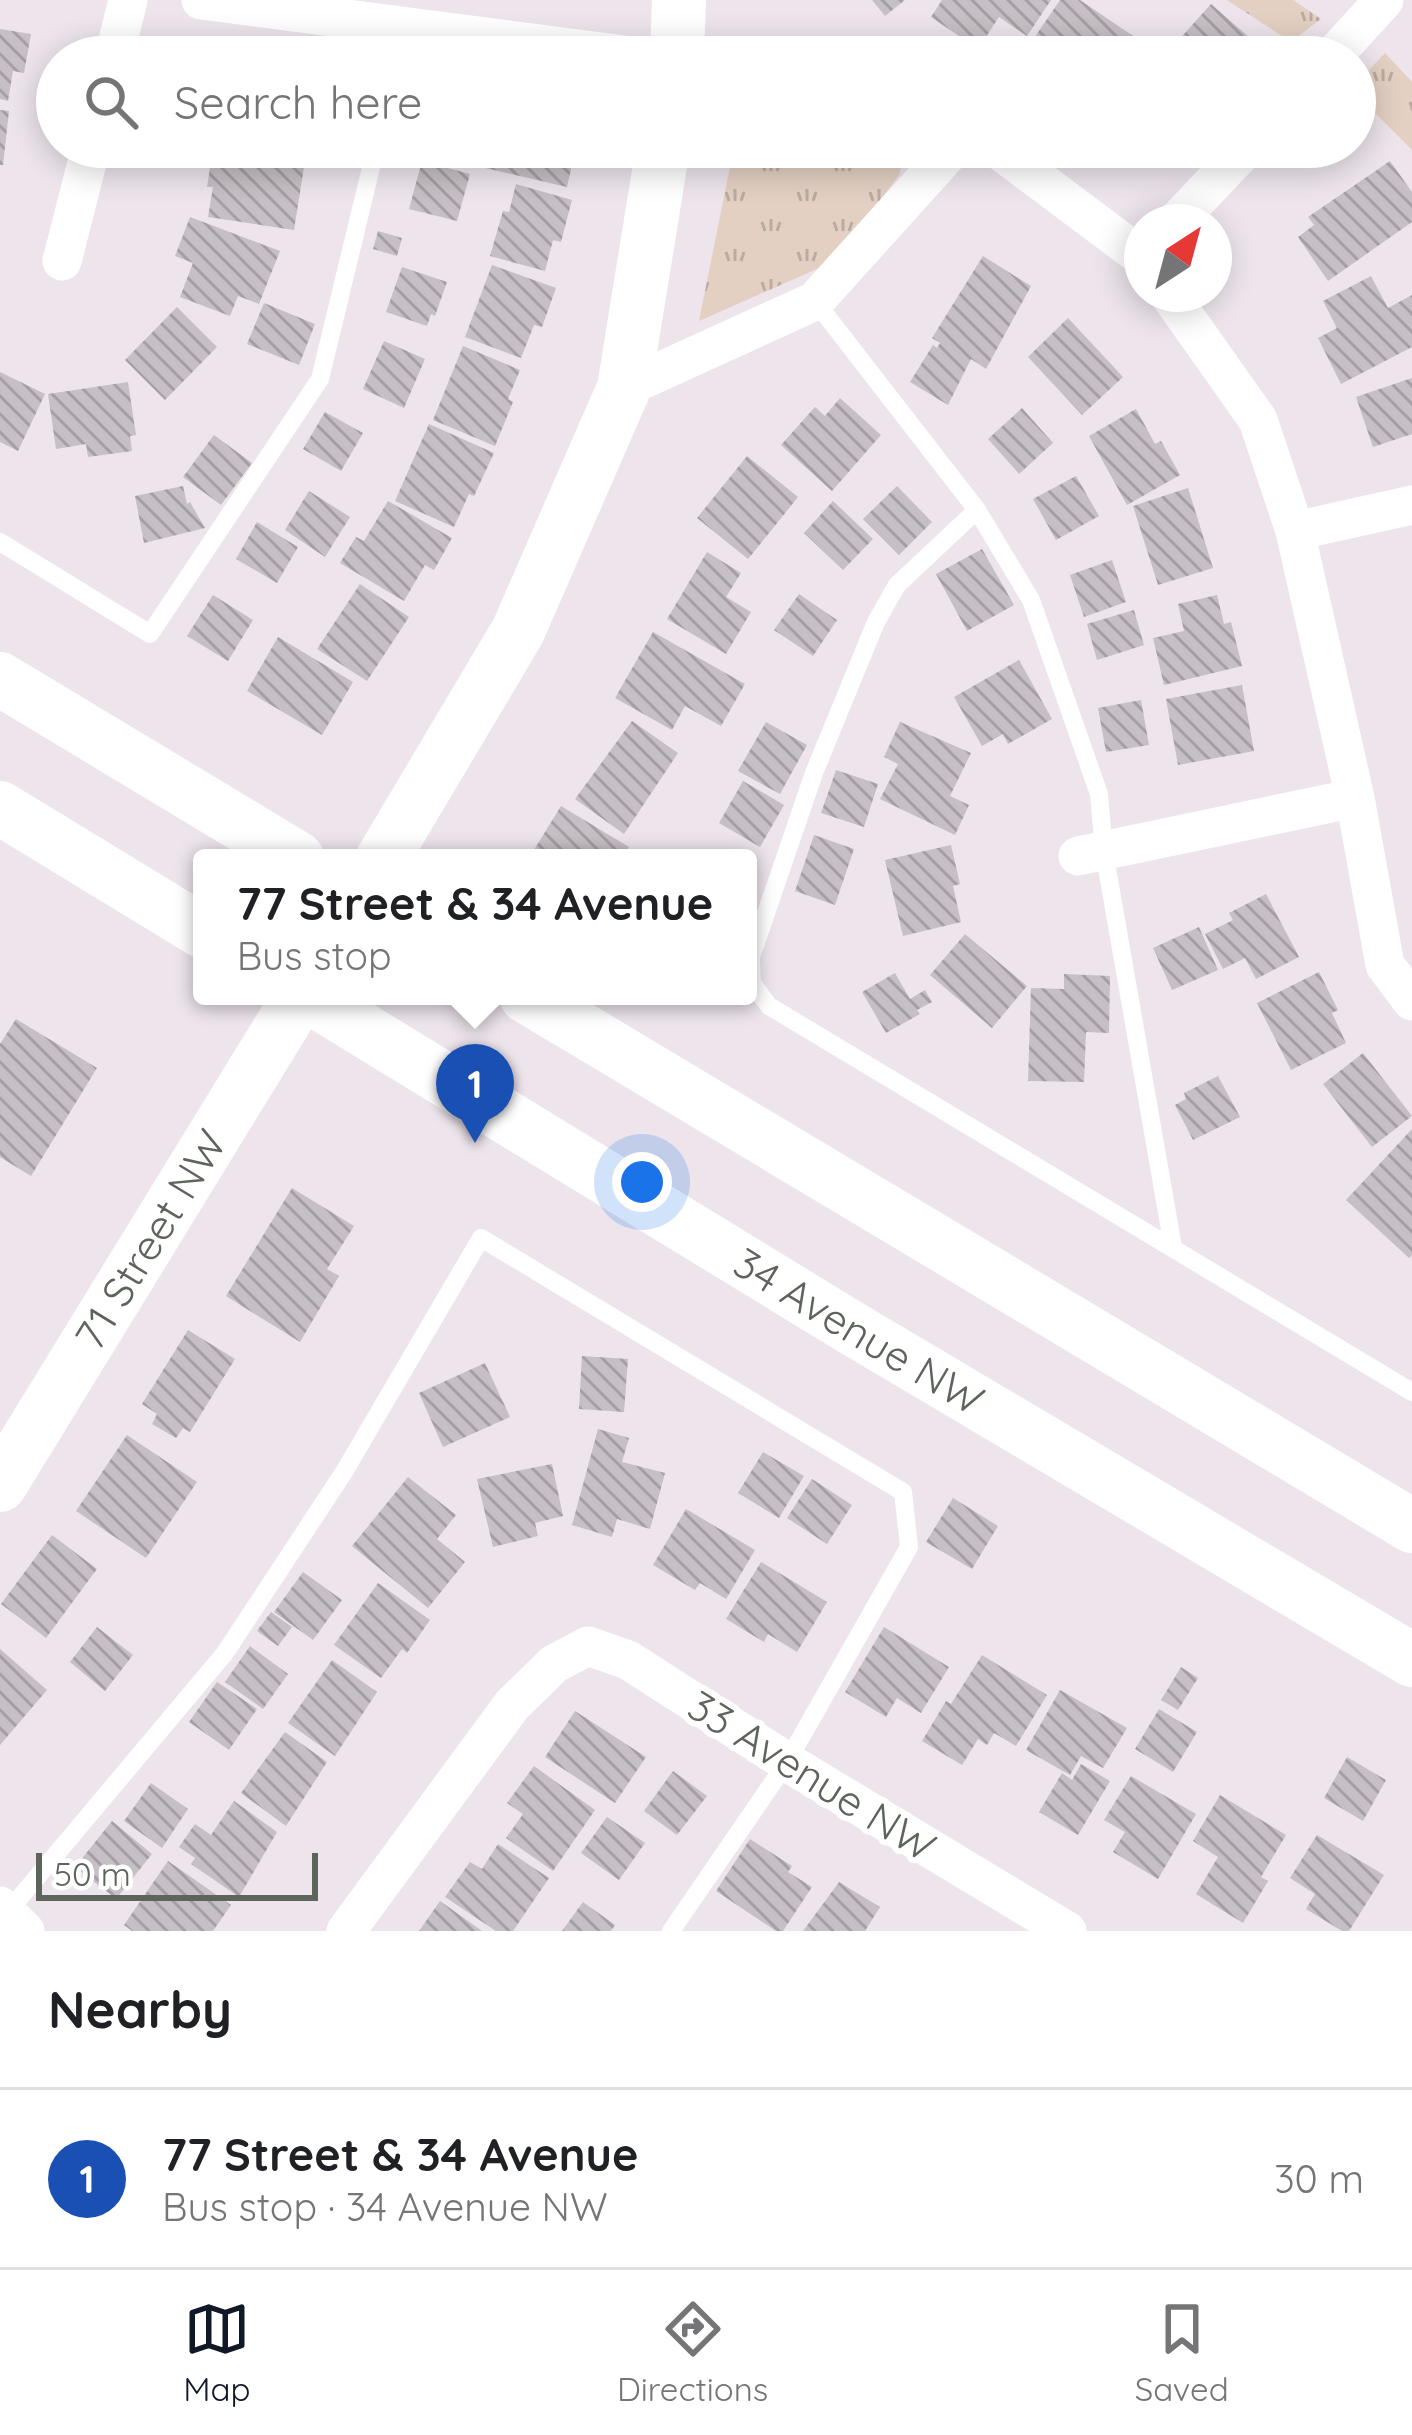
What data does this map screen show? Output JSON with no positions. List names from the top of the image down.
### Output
{
  "streets": {
    "main road": ["71 Street NW", "34 Avenue NW"],
    "street": ["33 Avenue NW"]
  },
  "scale_bar": "50 m",
  "north": "top right",
  "page": {
    "search": "Search here",
    "popup": ["77 Street & 34 Avenue", "Bus stop"],
    "pins": "1",
    "scale": "50 m",
    "heading": "Nearby",
    "list": [
      {
        "mark": "1",
        "name": "77 Street & 34 Avenue",
        "note": "Bus stop · 34 Avenue NW",
        "value": "30 m"
      }
    ],
    "nav": ["Map", "Directions", "Saved"]
  }
}
